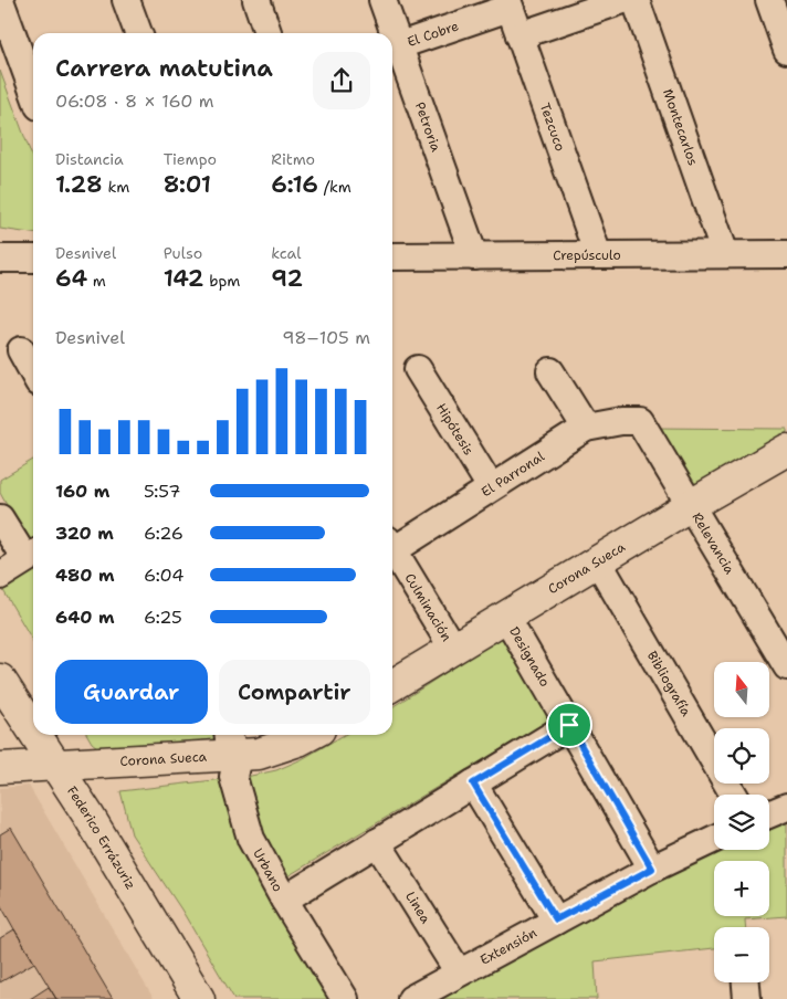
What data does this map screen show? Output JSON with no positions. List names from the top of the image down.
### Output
{
  "streets": {
    "street": [
      "El Cobre",
      "Tezcuco",
      "Montecarlos",
      "Petroria",
      "Crepúsculo",
      "Hipótesis",
      "El Parronal",
      "Relevancia",
      "Corona Sueca",
      "Culminación",
      "Designado",
      "Bibliografía",
      "Federico Errázuriz",
      "Urbano",
      "Linea",
      "Extensión"
    ]
  },
  "crossings": [
    ["El Cobre", "Tezcuco"],
    ["El Cobre", "Petroria"],
    ["Tezcuco", "Crepúsculo"],
    ["Montecarlos", "Crepúsculo"],
    ["Petroria", "Crepúsculo"],
    ["Hipótesis", "El Parronal"],
    ["El Parronal", "Relevancia"],
    ["Relevancia", "Corona Sueca"],
    ["Corona Sueca", "Culminación"],
    ["Corona Sueca", "Designado"],
    ["Corona Sueca", "Bibliografía"],
    ["Corona Sueca", "Federico Errázuriz"],
    ["Corona Sueca", "Urbano"],
    ["Designado", "Extensión"],
    ["Linea", "Extensión"]
  ],
  "north": "top",
  "page": {
    "heading": ["Carrera matutina", "06:08 · 8 × 160 m"],
    "stats": [
      ["Distancia", "1.28 km"],
      ["Tiempo", "8:01"],
      ["Ritmo", "6:16 /km"],
      ["Desnivel", "64 m"],
      ["Pulso", "142 bpm"],
      ["kcal", "92"]
    ],
    "chart": ["Desnivel", "98–105 m"],
    "list": [
      {
        "name": "160 m",
        "note": "5:57"
      },
      {
        "name": "320 m",
        "note": "6:26"
      },
      {
        "name": "480 m",
        "note": "6:04"
      },
      {
        "name": "640 m",
        "note": "6:25"
      }
    ],
    "buttons": ["Guardar", "Compartir"],
    "map_buttons": ["+", "−"]
  }
}
